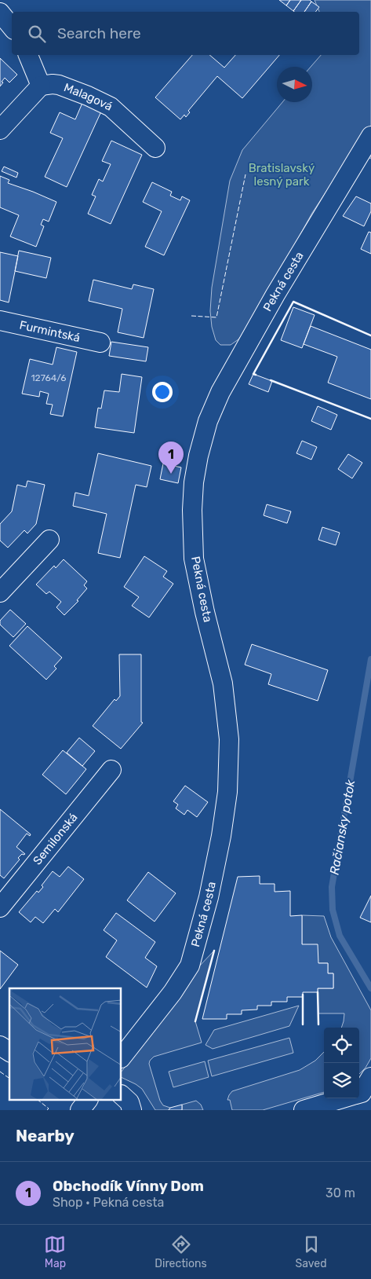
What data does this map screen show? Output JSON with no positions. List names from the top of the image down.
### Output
{
  "streets": {
    "street": [
      "Malagová",
      "Pekná cesta",
      "Furmintská",
      "Semilonská"
    ]
  },
  "water": ["Račiansky potok"],
  "parks": ["Bratislavský lesný park"],
  "house_numbers": ["12764/6"],
  "north": "right",
  "page": {
    "search": "Search here",
    "pins": "1",
    "heading": "Nearby",
    "list": [
      {
        "mark": "1",
        "name": "Obchodík Vínny Dom",
        "note": "Shop · Pekná cesta",
        "value": "30 m"
      }
    ],
    "nav": ["Map", "Directions", "Saved"]
  }
}
